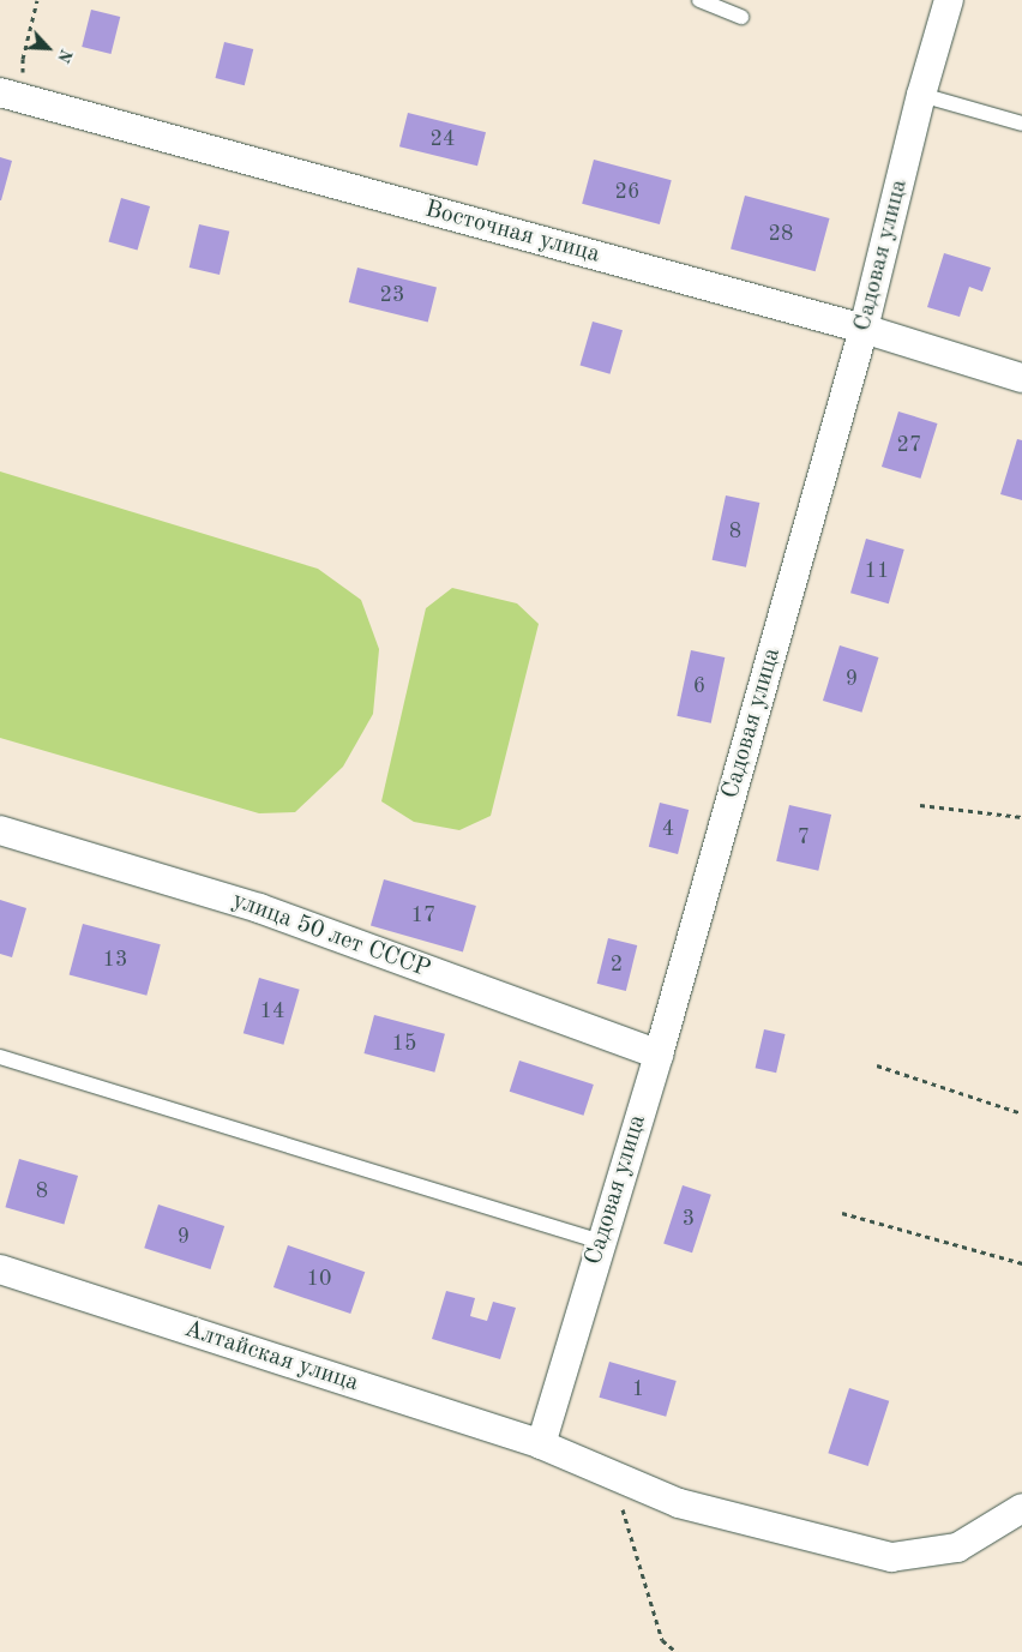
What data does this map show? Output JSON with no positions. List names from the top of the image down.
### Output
{
  "streets": {
    "street": [
      "Восточная улица",
      "Садовая улица",
      "улица 50 лет СССР",
      "Алтайская улица"
    ]
  },
  "crossings": [
    ["Восточная улица", "Садовая улица"],
    ["Садовая улица", "улица 50 лет СССР"],
    ["Садовая улица", "Алтайская улица"]
  ],
  "house_numbers": [
    "24",
    "26",
    "28",
    "23",
    "27",
    "8",
    "11",
    "9",
    "6",
    "4",
    "7",
    "17",
    "13",
    "2",
    "14",
    "15",
    "8",
    "3",
    "9",
    "10",
    "1"
  ],
  "north": "bottom right"
}
